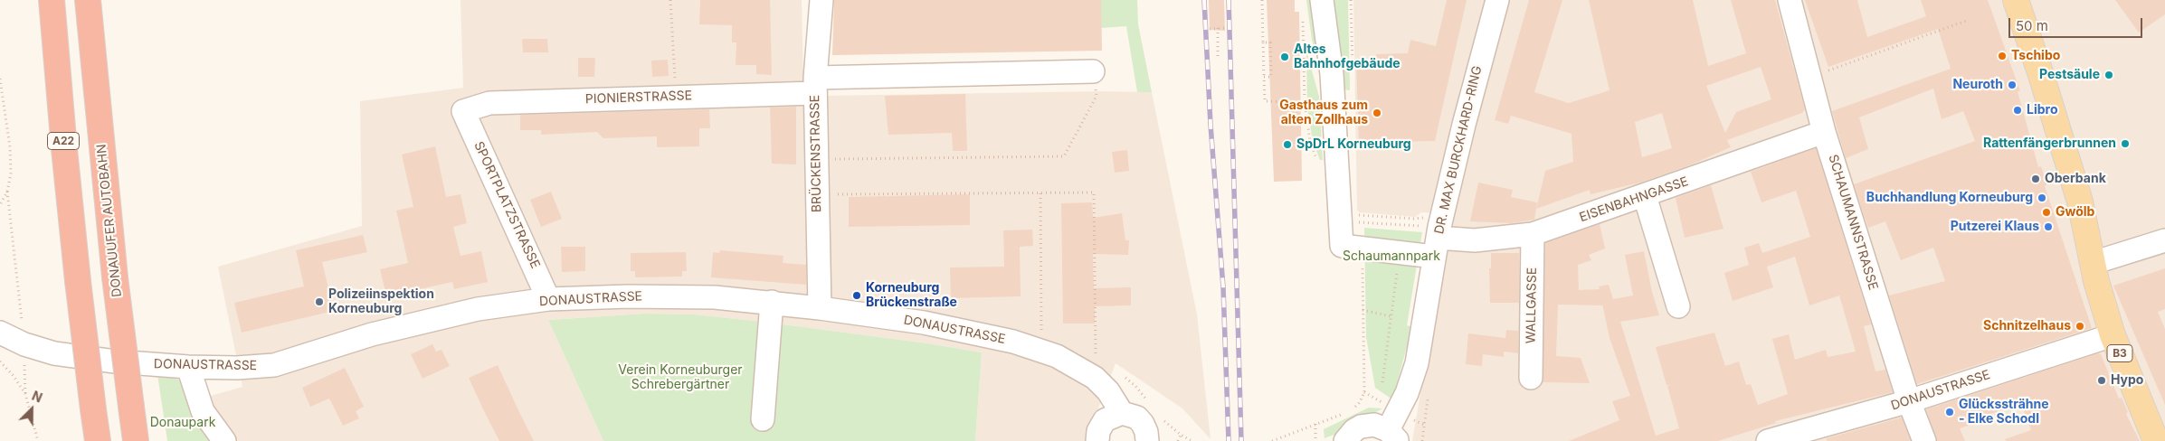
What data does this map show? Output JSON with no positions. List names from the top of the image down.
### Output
{
  "streets": {
    "highway": ["A22", "DONAUUFER AUTOBAHN"],
    "main road": ["B3"],
    "street": [
      "PIONIERSTRASSE",
      "DR. MAX BURCKHARD-RING",
      "BRÜCKENSTRASSE",
      "EISENBAHNGASSE",
      "SPORTPLATZSTRASSE",
      "SCHAUMANNSTRASSE",
      "DONAUSTRASSE",
      "WALLGASSE"
    ]
  },
  "crossings": [
    ["PIONIERSTRASSE", "BRÜCKENSTRASSE"],
    ["PIONIERSTRASSE", "SPORTPLATZSTRASSE"],
    ["DR. MAX BURCKHARD-RING", "EISENBAHNGASSE"],
    ["BRÜCKENSTRASSE", "DONAUSTRASSE"],
    ["EISENBAHNGASSE", "SCHAUMANNSTRASSE"],
    ["EISENBAHNGASSE", "WALLGASSE"],
    ["SPORTPLATZSTRASSE", "DONAUSTRASSE"],
    ["SCHAUMANNSTRASSE", "DONAUSTRASSE"],
    ["DONAUSTRASSE", "B3"]
  ],
  "parks": ["Schaumannpark", "Verein Korneuburger Schrebergärtner", "Donaupark"],
  "places": [
    "Tschibo",
    "Altes Bahnhofgebäude",
    "Pestsäule",
    "Neuroth",
    "Libro",
    "Gasthaus zum alten Zollhaus",
    "Rattenfängerbrunnen",
    "SpDrL Korneuburg",
    "Oberbank",
    "Buchhandlung Korneuburg",
    "Gwölb",
    "Putzerei Klaus",
    "Korneuburg Brückenstraße",
    "Polizeiinspektion Korneuburg",
    "Schnitzelhaus",
    "Hypo",
    "Glückssträhne - Elke Schodl"
  ],
  "scale_bar": "50 m",
  "north": "top right"
}
